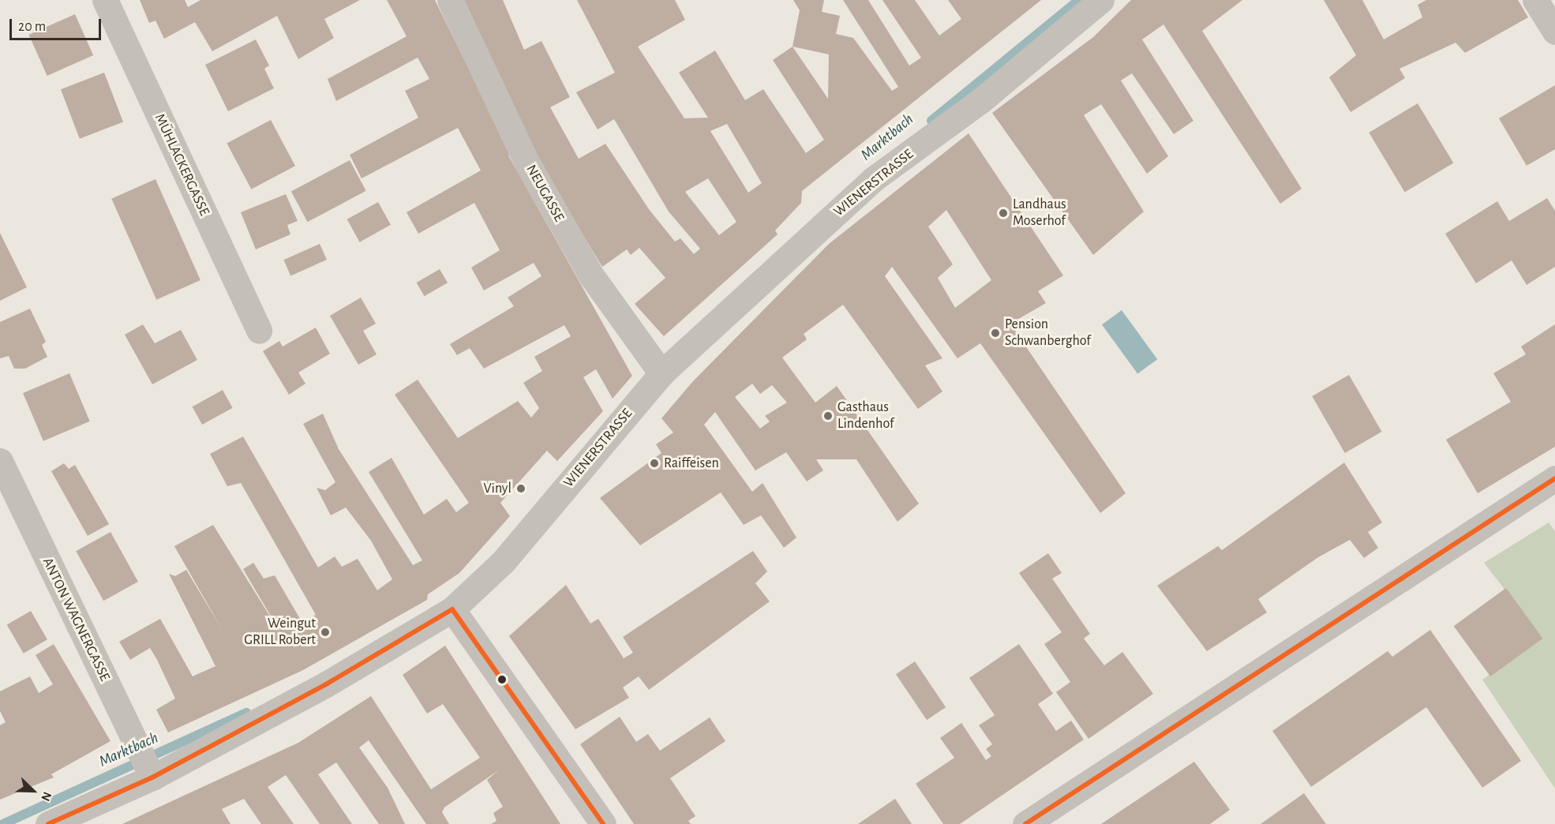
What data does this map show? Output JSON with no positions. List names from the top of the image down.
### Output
{
  "streets": {
    "street": [
      "MÜHLACKERGASSE",
      "WIENERSTRASSE",
      "NEUGASSE",
      "ANTON WAGNERGASSE"
    ]
  },
  "crossings": [
    ["WIENERSTRASSE", "NEUGASSE"],
    ["WIENERSTRASSE", "ANTON WAGNERGASSE"]
  ],
  "water": ["Marktbach"],
  "places": [
    "Landhaus Moserhof",
    "Pension Schwanberghof",
    "Gasthaus Lindenhof",
    "Raiffeisen",
    "Vinyl",
    "Weingut GRILL Robert"
  ],
  "scale_bar": "20 m",
  "north": "bottom right"
}
